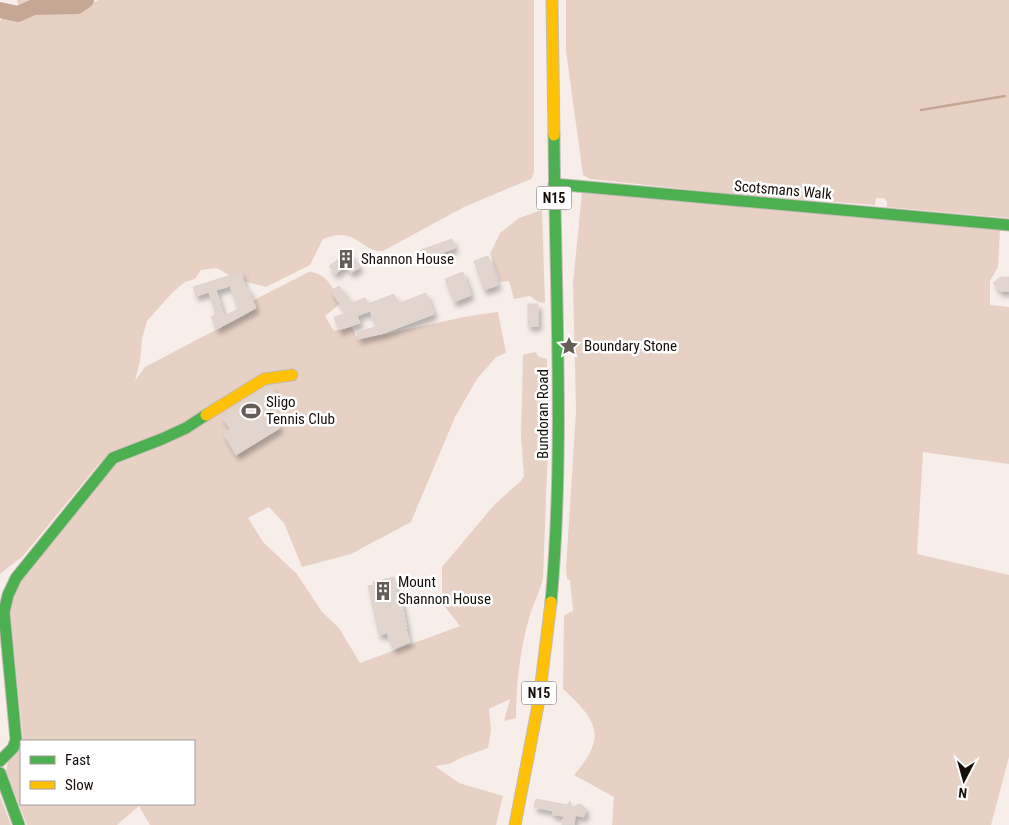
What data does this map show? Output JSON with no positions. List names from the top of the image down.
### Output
{
  "streets": {
    "main road": ["Scotsmans Walk", "N15", "Bundoran Road"]
  },
  "crossings": [
    ["Scotsmans Walk", "Bundoran Road"]
  ],
  "places": {
    "building": ["Shannon House", "Mount Shannon House"],
    "place": ["Boundary Stone"],
    "sports": ["Sligo Tennis Club"]
  },
  "legend": ["Fast", "Slow"],
  "north": "bottom"
}
